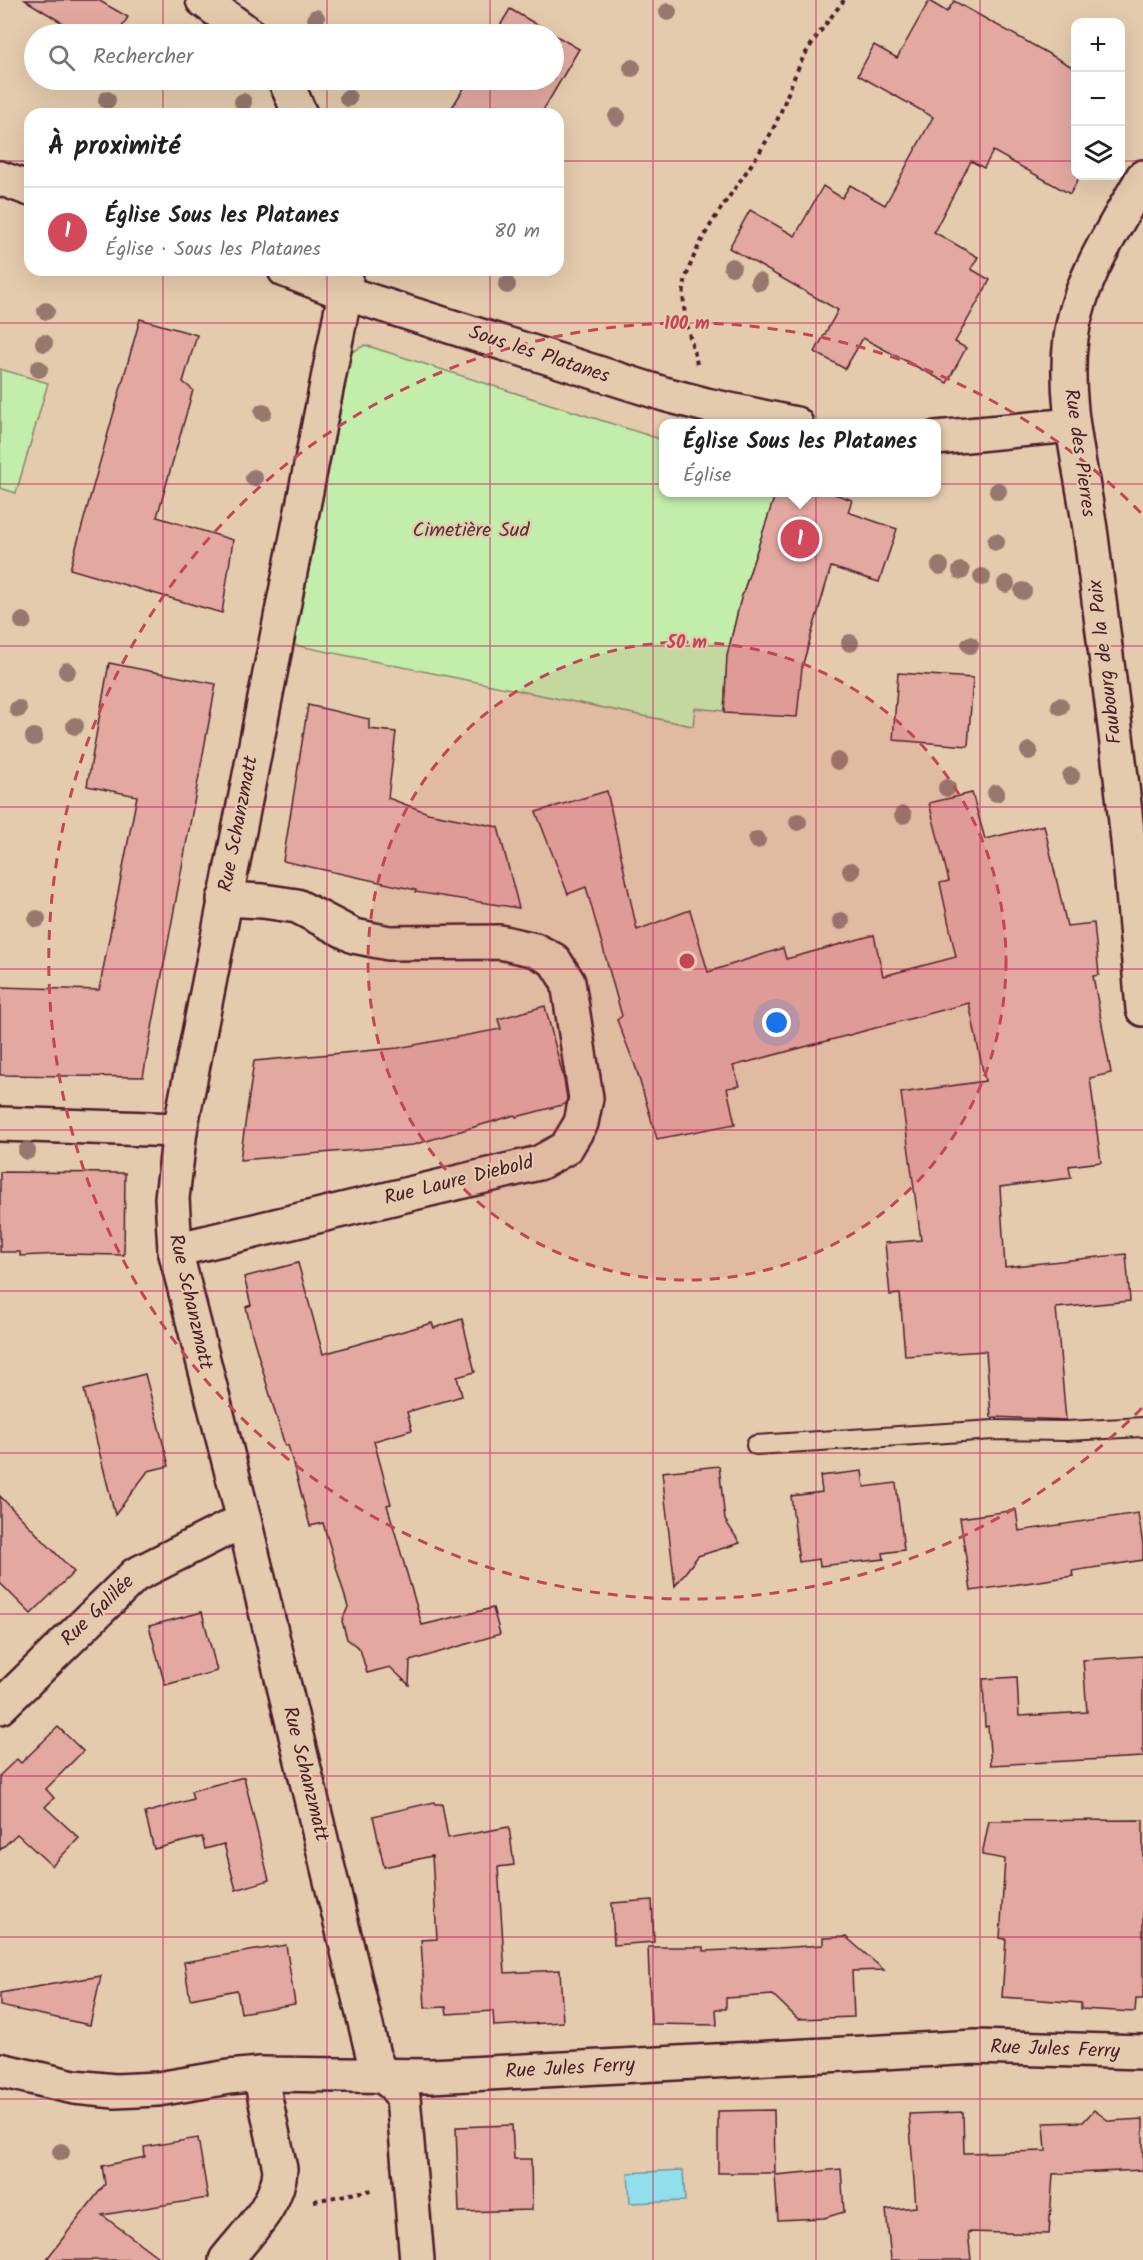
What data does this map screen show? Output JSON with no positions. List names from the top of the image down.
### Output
{
  "streets": {
    "street": [
      "Sous les Platanes",
      "Rue des Pierres",
      "Faubourg de la Paix",
      "Rue Schanzmatt",
      "Rue Laure Diebold",
      "Rue Galilée",
      "Rue Jules Ferry"
    ]
  },
  "crossings": [
    ["Sous les Platanes", "Rue Schanzmatt"],
    ["Rue des Pierres", "Faubourg de la Paix"],
    ["Rue Schanzmatt", "Rue Laure Diebold"],
    ["Rue Schanzmatt", "Rue Galilée"],
    ["Rue Schanzmatt", "Rue Jules Ferry"]
  ],
  "parks": ["Cimetière Sud"],
  "page": {
    "map_buttons": ["+", "−"],
    "search": "Rechercher",
    "heading": "À proximité",
    "list": [
      {
        "mark": "1",
        "name": "Église Sous les Platanes",
        "note": "Église · Sous les Platanes",
        "value": "80 m"
      }
    ],
    "popup": ["Église Sous les Platanes", "Église"],
    "pins": "1"
  },
  "rings": ["100 m", "50 m"]
}
